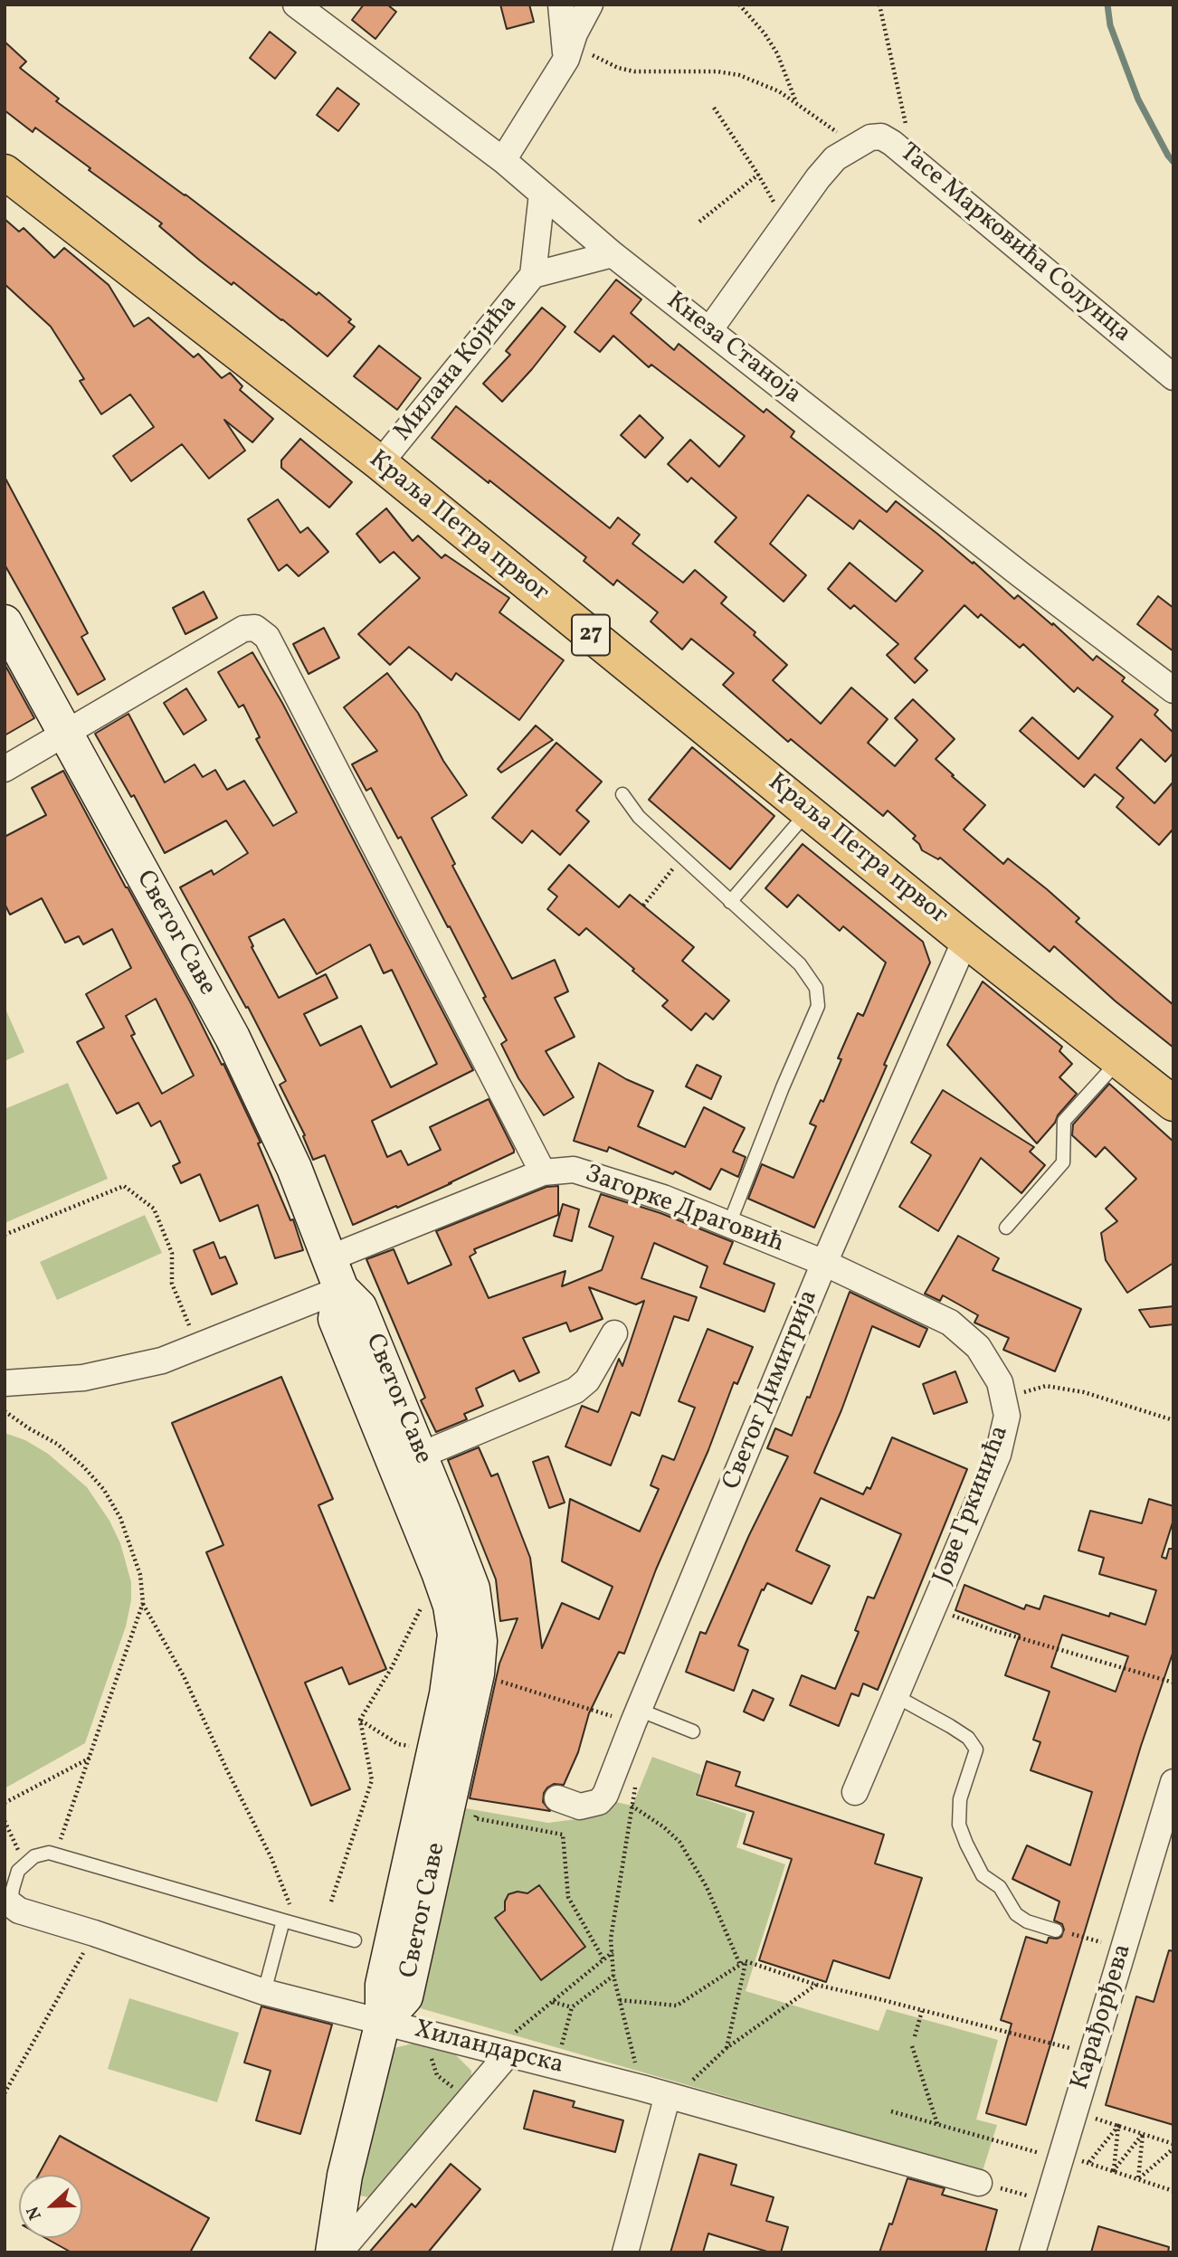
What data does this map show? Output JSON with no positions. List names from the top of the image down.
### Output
{
  "streets": {
    "main road": ["Краља Петра првог", "27"],
    "street": [
      "Тасе Марковића Солунца",
      "Кнеза Станоја",
      "Милана Којића",
      "Светог Саве",
      "Загорке Драговић",
      "Светог Димитрија",
      "Јове Гркинића",
      "Карађорђева",
      "Хиландарска"
    ]
  },
  "crossings": [
    ["Тасе Марковића Солунца", "Кнеза Станоја"],
    ["Кнеза Станоја", "Милана Којића"],
    ["Милана Којића", "Краља Петра првог"],
    ["Краља Петра првог", "Светог Димитрија"],
    ["Светог Саве", "Загорке Драговић"],
    ["Светог Саве", "Хиландарска"],
    ["Загорке Драговић", "Светог Димитрија"],
    ["Загорке Драговић", "Јове Гркинића"],
    ["Светог Димитрија", "Јове Гркинића"]
  ],
  "north": "left"
}
